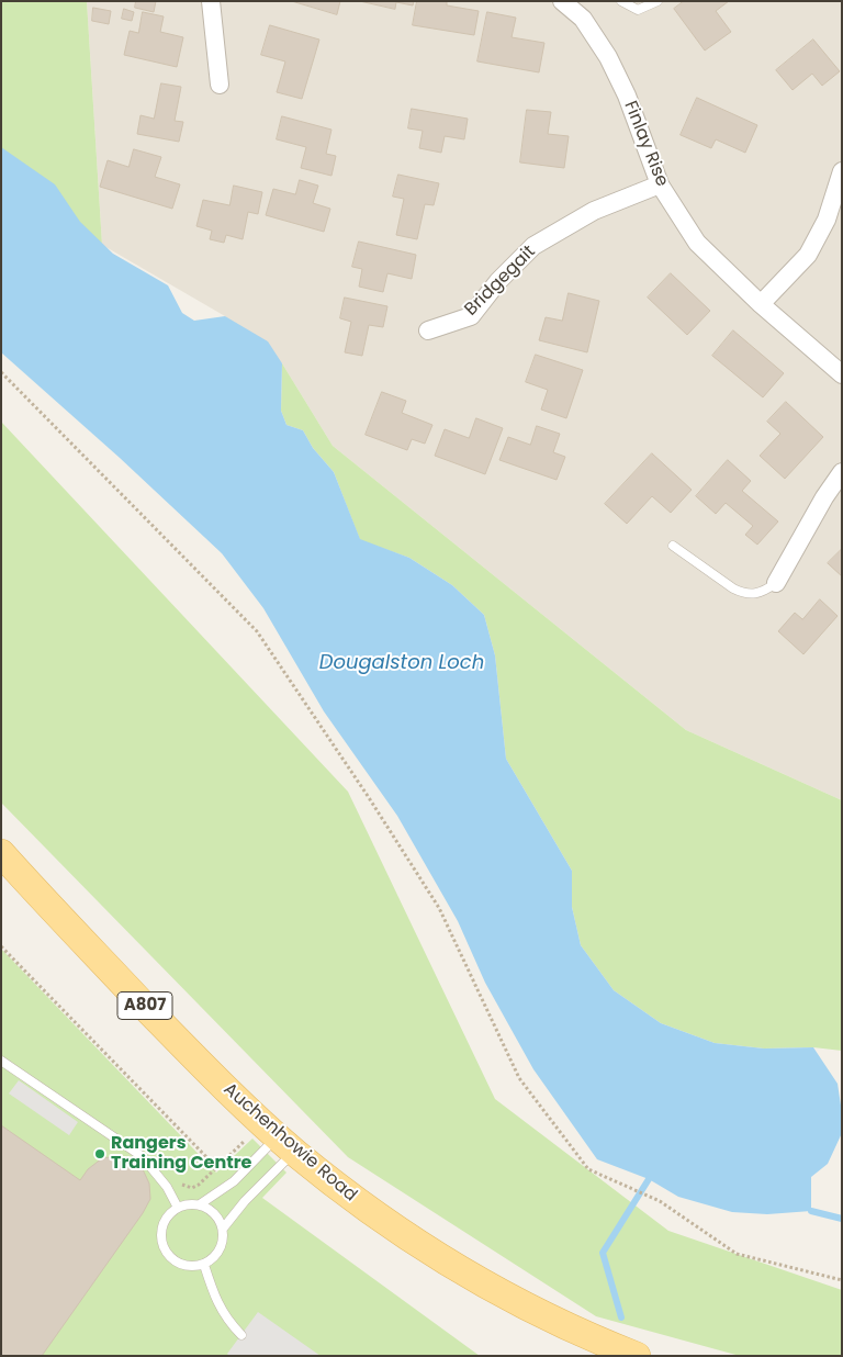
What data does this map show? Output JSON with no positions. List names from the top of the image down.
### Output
{
  "streets": {
    "main road": ["A807", "Auchenhowie Road"],
    "street": ["Finlay Rise", "Bridgegait"]
  },
  "crossings": [
    ["Finlay Rise", "Bridgegait"]
  ],
  "water": ["Dougalston Loch"],
  "places": ["Rangers Training Centre"]
}
